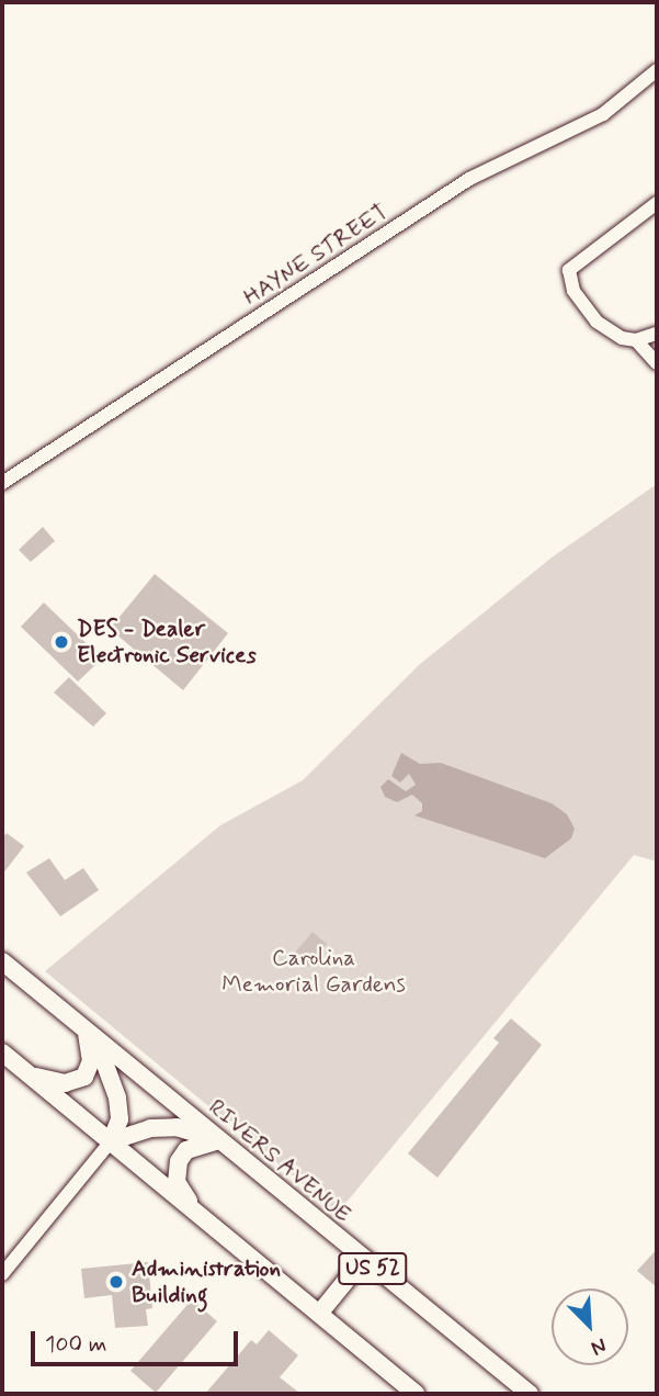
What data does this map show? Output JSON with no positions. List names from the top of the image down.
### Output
{
  "streets": {
    "main road": ["RIVERS AVENUE", "US 52"],
    "street": ["HAYNE STREET"]
  },
  "parks": ["Carolina Memorial Gardens"],
  "places": ["DES - Dealer Electronic Services", "Administration Building"],
  "scale_bar": "100 m",
  "north": "bottom right"
}
